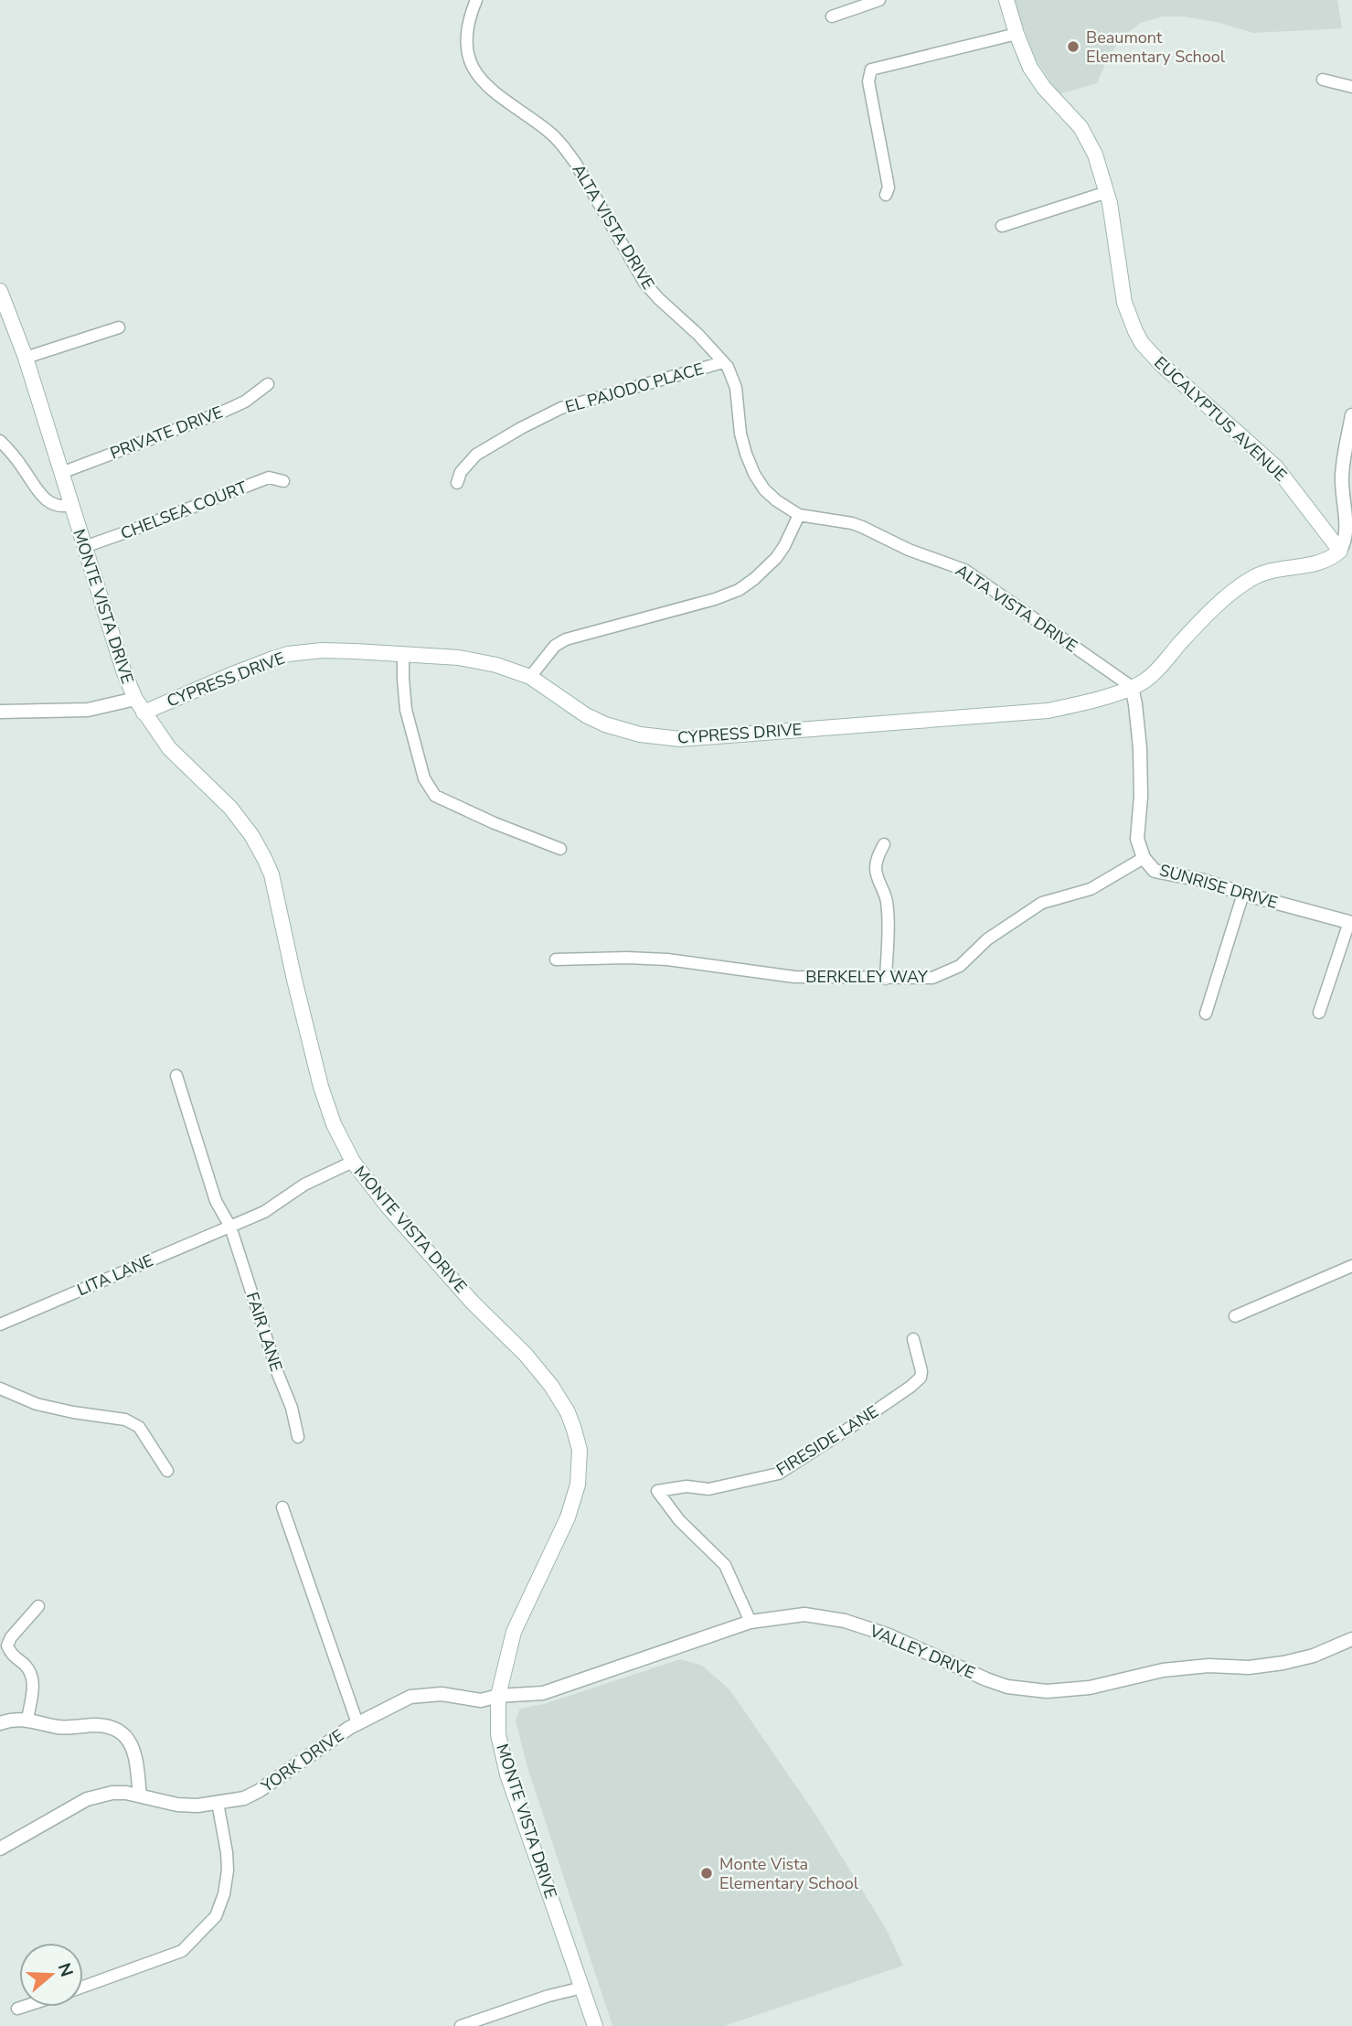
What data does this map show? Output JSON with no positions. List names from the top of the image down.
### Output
{
  "streets": {
    "main road": ["EUCALYPTUS AVENUE", "MONTE VISTA DRIVE", "CYPRESS DRIVE"],
    "street": [
      "ALTA VISTA DRIVE",
      "EL PAJODO PLACE",
      "PRIVATE DRIVE",
      "CHELSEA COURT",
      "SUNRISE DRIVE",
      "BERKELEY WAY",
      "LITA LANE",
      "FAIR LANE",
      "FIRESIDE LANE",
      "VALLEY DRIVE",
      "YORK DRIVE"
    ]
  },
  "crossings": [
    ["ALTA VISTA DRIVE", "EL PAJODO PLACE"],
    ["ALTA VISTA DRIVE", "CYPRESS DRIVE"],
    ["ALTA VISTA DRIVE", "SUNRISE DRIVE"],
    ["PRIVATE DRIVE", "MONTE VISTA DRIVE"],
    ["CHELSEA COURT", "MONTE VISTA DRIVE"],
    ["MONTE VISTA DRIVE", "CYPRESS DRIVE"],
    ["MONTE VISTA DRIVE", "LITA LANE"],
    ["MONTE VISTA DRIVE", "VALLEY DRIVE"],
    ["MONTE VISTA DRIVE", "YORK DRIVE"],
    ["CYPRESS DRIVE", "SUNRISE DRIVE"],
    ["SUNRISE DRIVE", "BERKELEY WAY"],
    ["LITA LANE", "FAIR LANE"],
    ["FIRESIDE LANE", "VALLEY DRIVE"],
    ["VALLEY DRIVE", "YORK DRIVE"]
  ],
  "places": ["Beaumont Elementary School", "Monte Vista Elementary School"],
  "north": "right"
}
